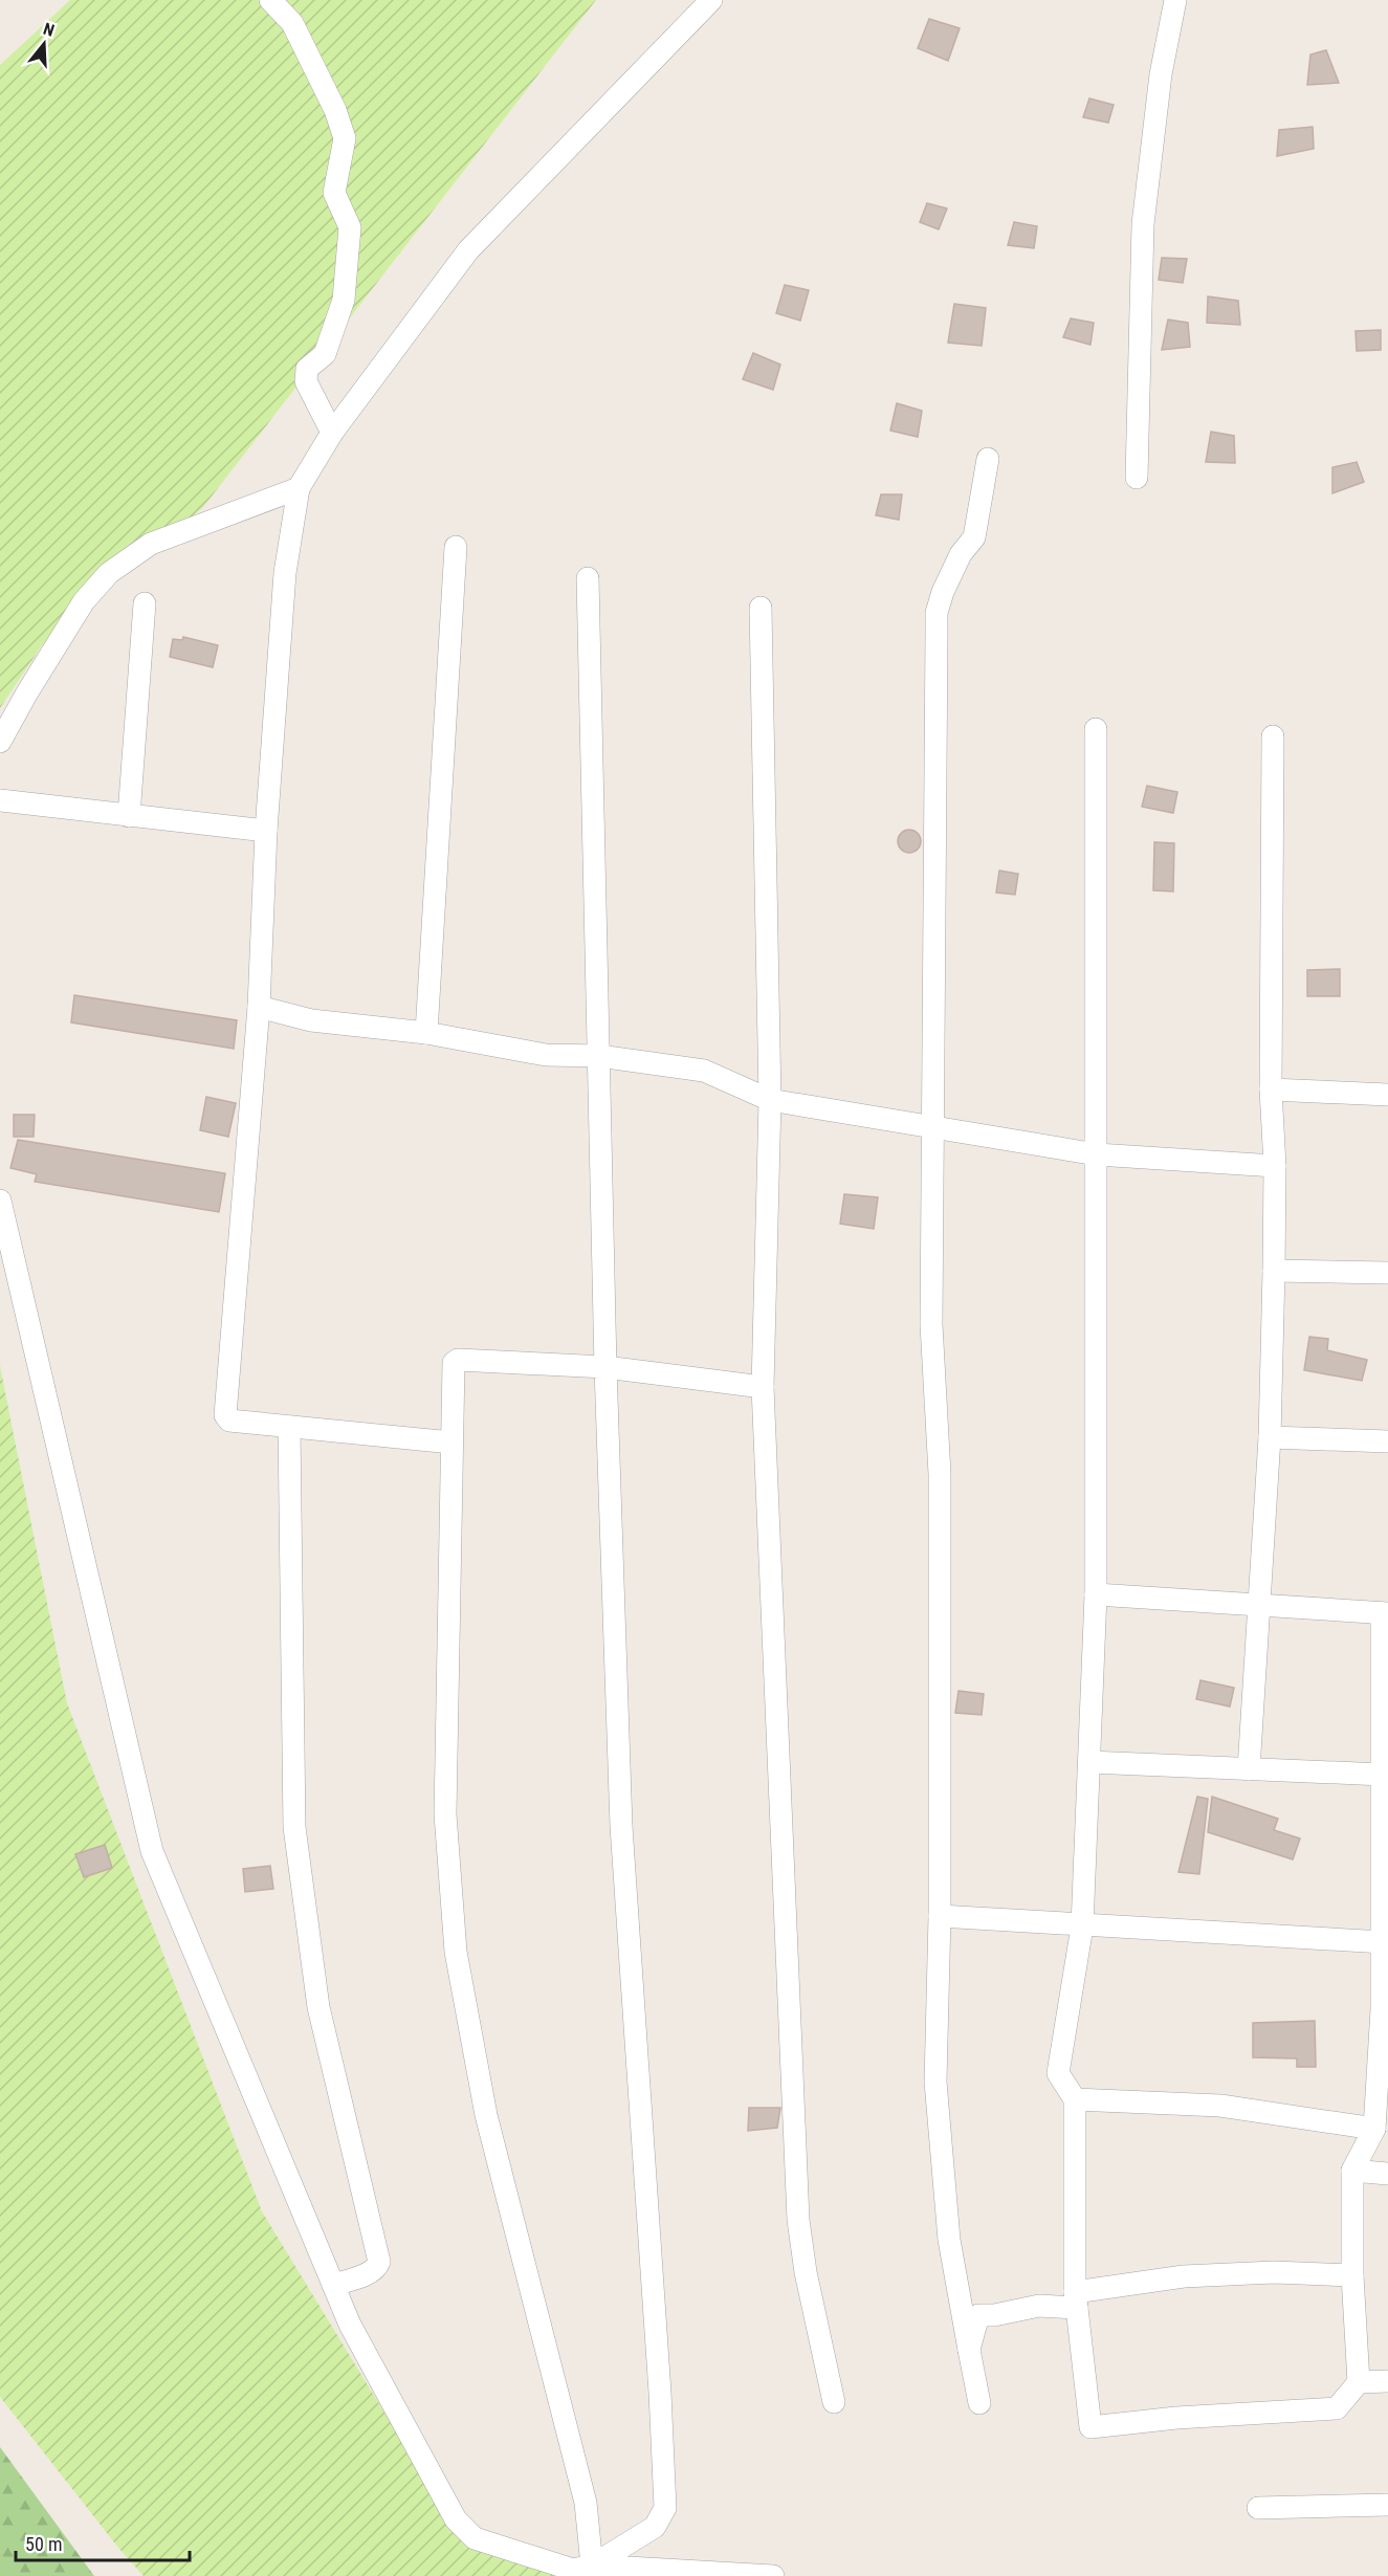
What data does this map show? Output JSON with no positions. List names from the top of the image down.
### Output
{
  "scale_bar": "50 m",
  "north": "top"
}
